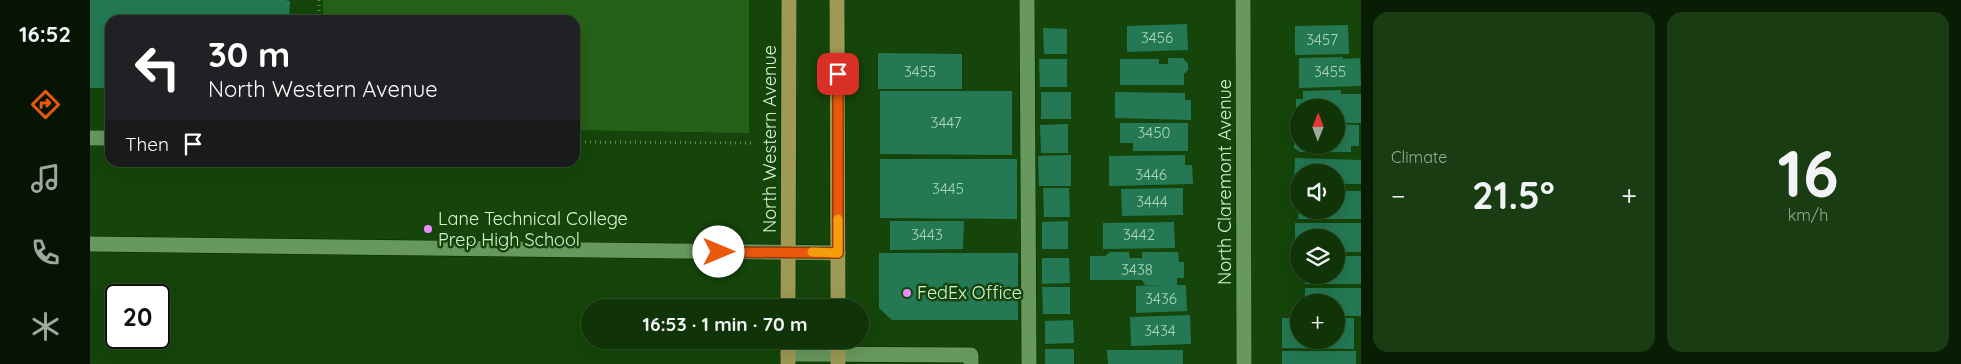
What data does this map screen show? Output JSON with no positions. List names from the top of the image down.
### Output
{
  "streets": {
    "main road": ["North Western Avenue"],
    "street": ["North Claremont Avenue"]
  },
  "places": ["Lane Technical College Prep High School", "FedEx Office"],
  "house_numbers": [
    "3456",
    "3457",
    "3455",
    "3455",
    "3447",
    "3450",
    "3446",
    "3445",
    "3444",
    "3443",
    "3442",
    "3438",
    "3436",
    "3434"
  ],
  "north": "top",
  "page": {
    "tabs": "16:52",
    "tile": [
      "Climate",
      ["16", "km/h"]
    ],
    "turn": ["30 m", "North Western Avenue"],
    "map_buttons": "+",
    "then": "Then",
    "heat": ["−", "21.5°", "+"],
    "limit": "20",
    "trip": "16:53 · 1 min · 70 m"
  }
}
